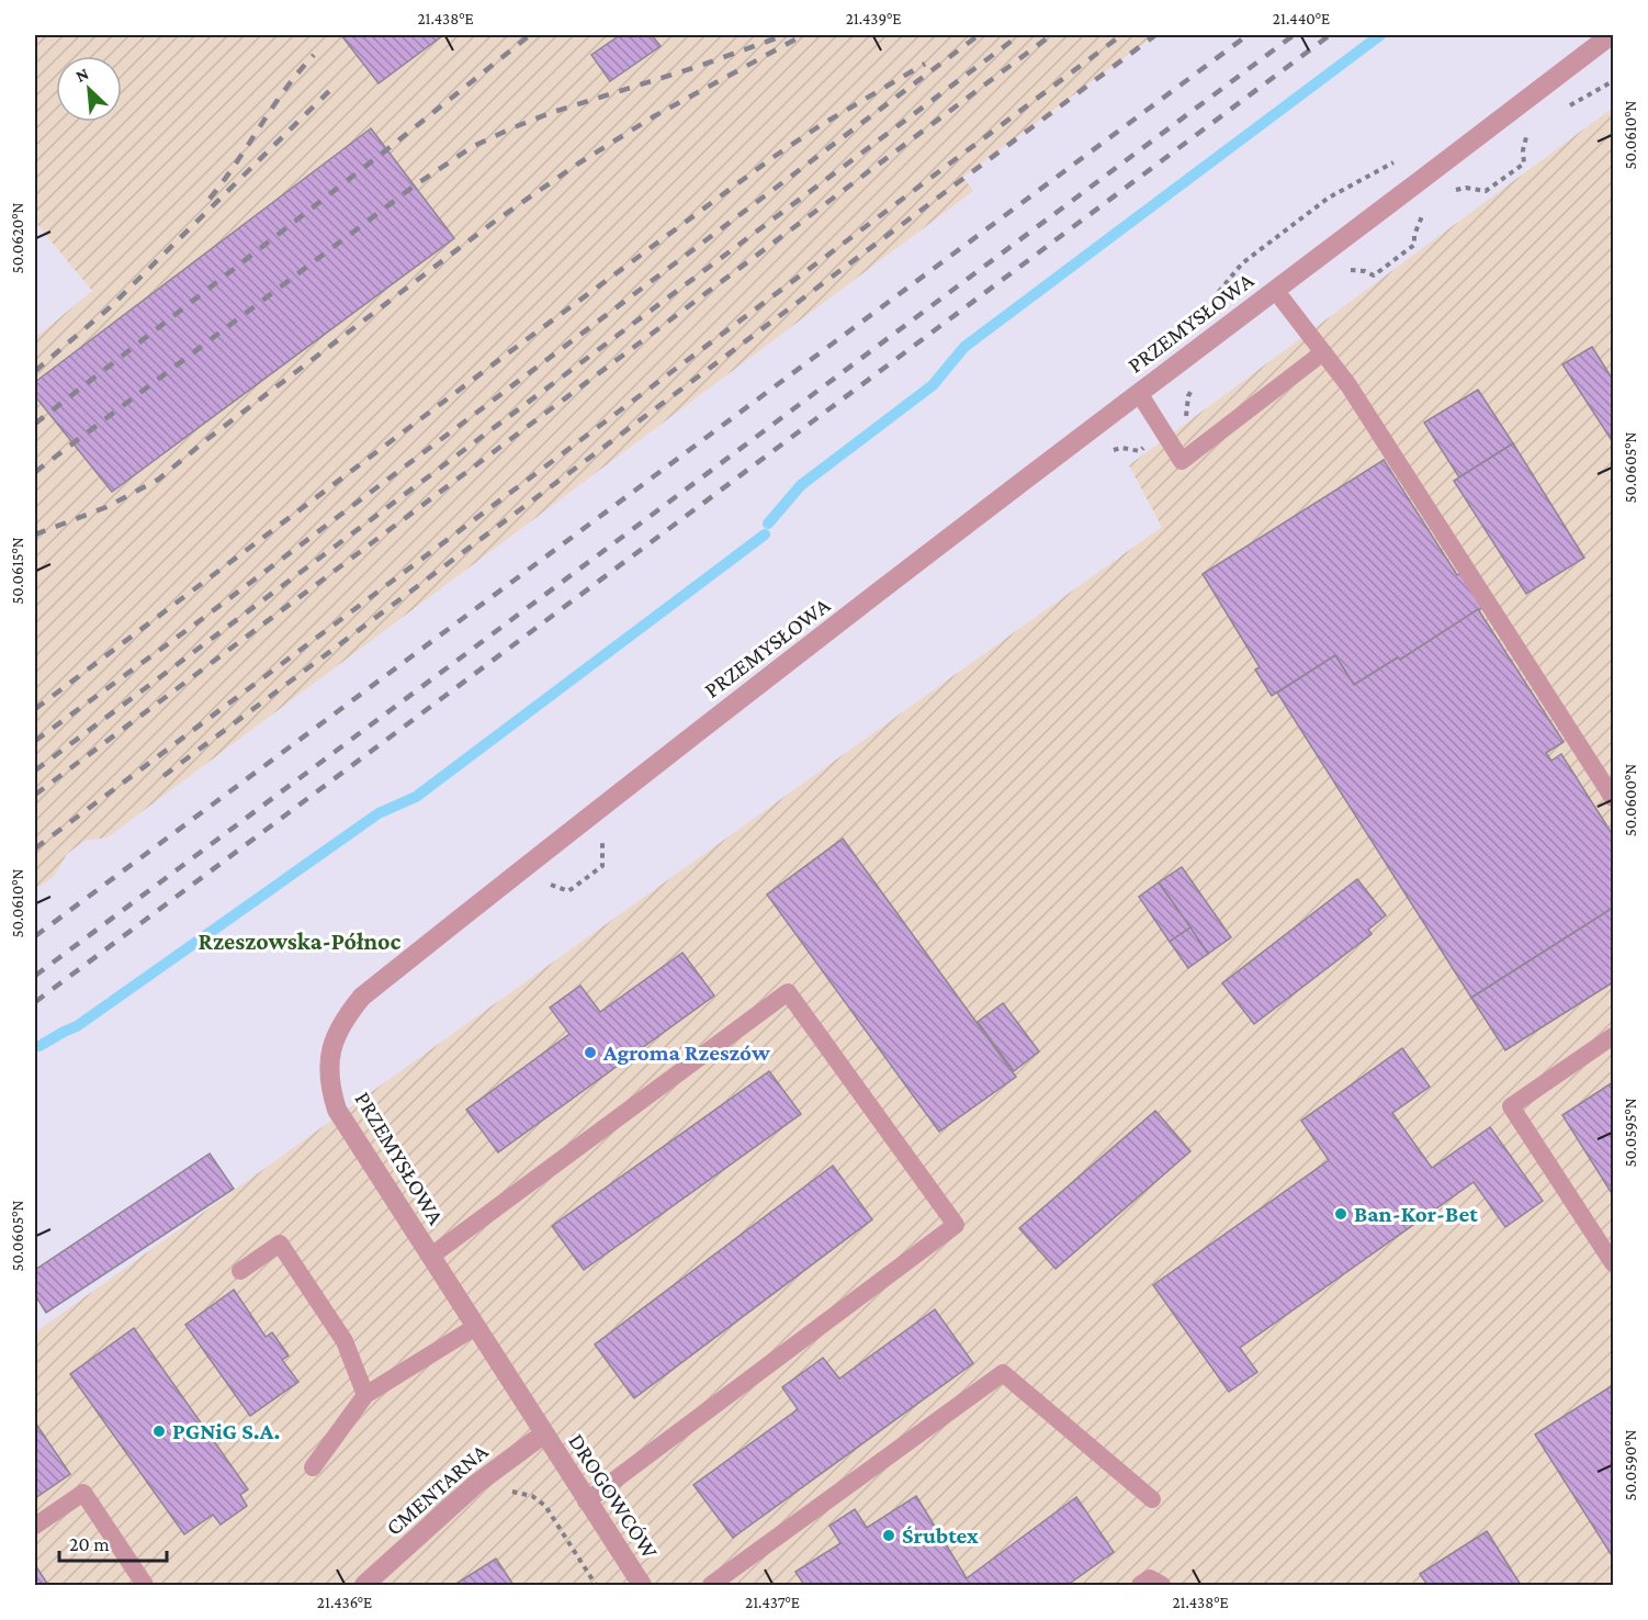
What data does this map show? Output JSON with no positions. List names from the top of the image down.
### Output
{
  "streets": {
    "street": ["PRZEMYSŁOWA", "CMENTARNA", "DROGOWCÓW"]
  },
  "crossings": [
    ["PRZEMYSŁOWA", "CMENTARNA"],
    ["PRZEMYSŁOWA", "DROGOWCÓW"],
    ["CMENTARNA", "DROGOWCÓW"]
  ],
  "districts": ["Rzeszowska-Północ"],
  "places": [
    "Agroma Rzeszów",
    "Ban-Kor-Bet",
    "PGNiG S.A.",
    "Śrubtex"
  ],
  "scale_bar": "20 m",
  "north": "top left",
  "coordinates": [
    "21.438°E",
    "21.439°E",
    "21.440°E",
    "50.0610°N",
    "50.0620°N",
    "50.0605°N",
    "50.0615°N",
    "50.0600°N",
    "50.0595°N",
    "50.0590°N",
    "21.436°E",
    "21.437°E"
  ]
}
